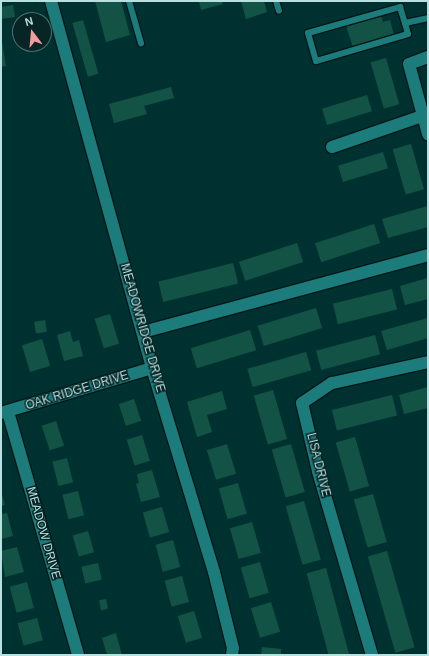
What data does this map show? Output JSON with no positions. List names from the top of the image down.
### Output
{
  "streets": {
    "street": [
      "MEADOWRIDGE DRIVE",
      "OAK RIDGE DRIVE",
      "LISA DRIVE",
      "MEADOW DRIVE"
    ]
  },
  "crossings": [
    ["MEADOWRIDGE DRIVE", "OAK RIDGE DRIVE"],
    ["OAK RIDGE DRIVE", "MEADOW DRIVE"]
  ],
  "north": "top"
}
